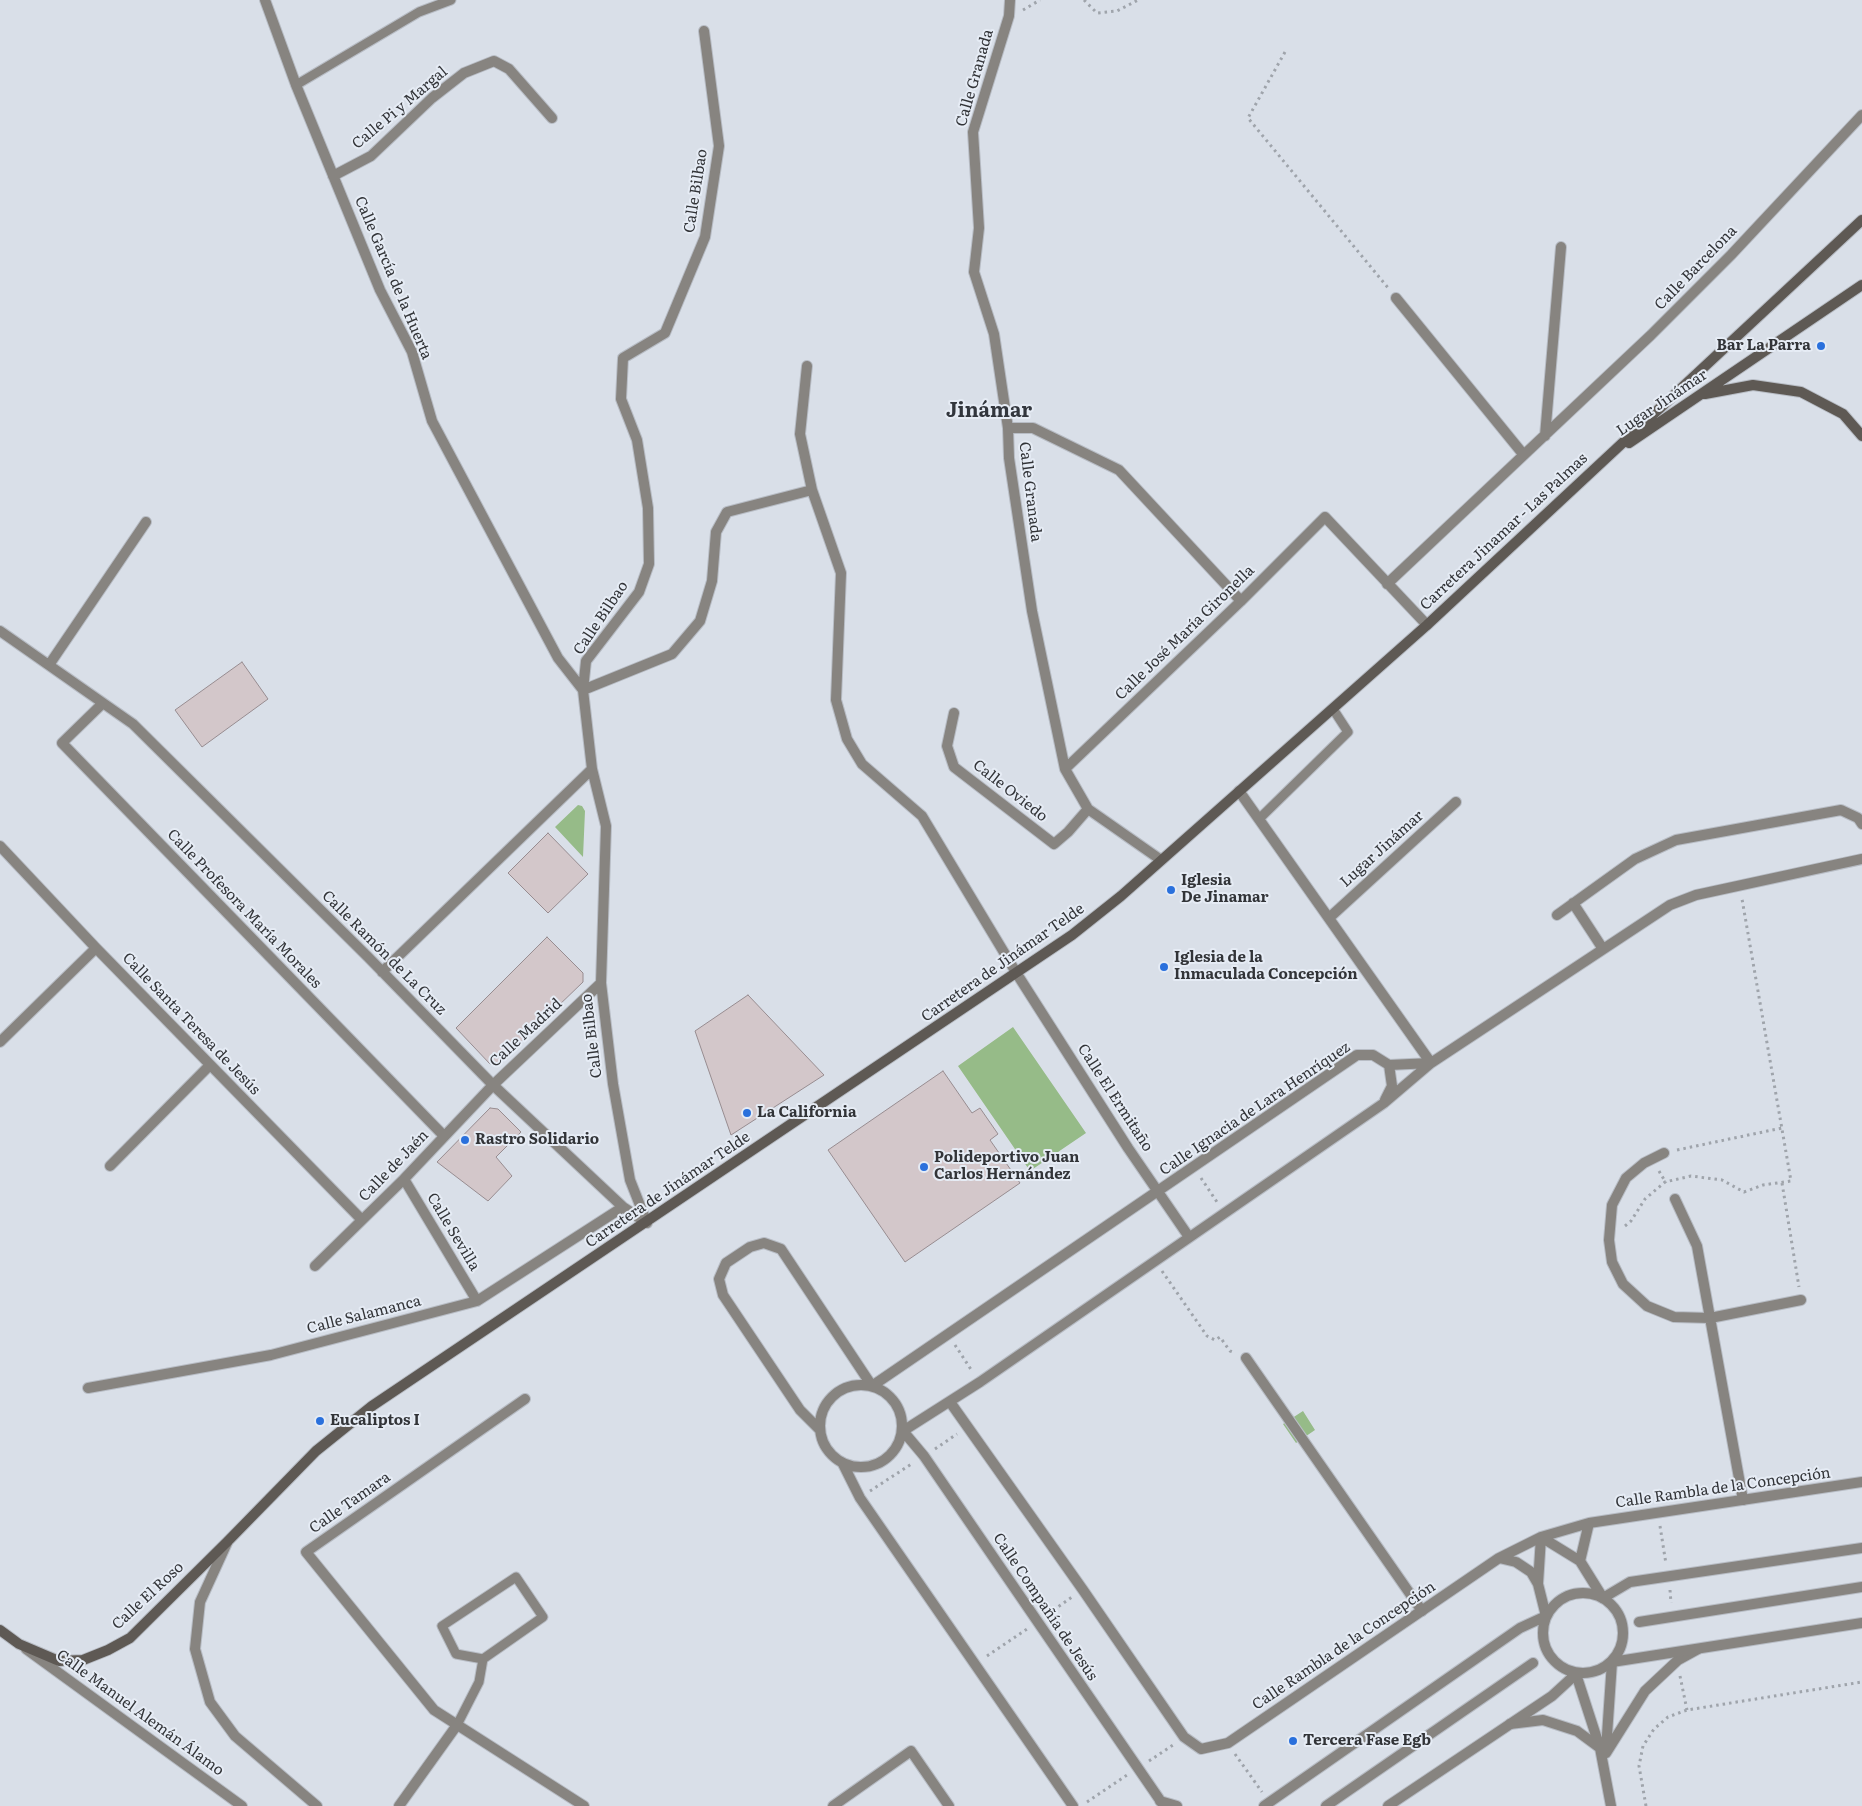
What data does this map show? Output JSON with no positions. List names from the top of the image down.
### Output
{
  "streets": {
    "main road": [
      "Lugar Jinámar",
      "Carretera Jinamar - Las Palmas",
      "Carretera de Jinámar Telde",
      "Calle El Roso"
    ],
    "street": [
      "Calle Granada",
      "Calle Pi y Margal",
      "Calle Bilbao",
      "Calle Barcelona",
      "Calle García de la Huerta",
      "Calle José María Gironella",
      "Calle Oviedo",
      "Calle Profesora María Morales",
      "Calle Ramón de La Cruz",
      "Calle Santa Teresa de Jesús",
      "Calle Madrid",
      "Calle El Ermitaño",
      "Calle Ignacia de Lara Henríquez",
      "Calle de Jaén",
      "Calle Sevilla",
      "Calle Salamanca",
      "Calle Rambla de la Concepción",
      "Calle Tamara",
      "Calle Compañía de Jesús",
      "Calle Manuel Alemán Álamo"
    ]
  },
  "crossings": [
    ["Calle Granada", "Carretera Jinamar - Las Palmas"],
    ["Calle Granada", "Calle José María Gironella"],
    ["Calle Granada", "Calle Oviedo"],
    ["Calle Granada", "Carretera de Jinámar Telde"],
    ["Calle Pi y Margal", "Calle García de la Huerta"],
    ["Calle Bilbao", "Calle García de la Huerta"],
    ["Calle Bilbao", "Calle Ramón de La Cruz"],
    ["Calle Bilbao", "Carretera de Jinámar Telde"],
    ["Calle Bilbao", "Calle Madrid"],
    ["Calle Barcelona", "Calle José María Gironella"],
    ["Lugar Jinámar", "Carretera Jinamar - Las Palmas"],
    ["Carretera Jinamar - Las Palmas", "Carretera de Jinámar Telde"],
    ["Calle Profesora María Morales", "Calle Ramón de La Cruz"],
    ["Calle Profesora María Morales", "Calle de Jaén"],
    ["Calle Ramón de La Cruz", "Carretera de Jinámar Telde"],
    ["Calle Ramón de La Cruz", "Calle Madrid"],
    ["Calle Ramón de La Cruz", "Calle de Jaén"],
    ["Calle Ramón de La Cruz", "Calle Salamanca"],
    ["Carretera de Jinámar Telde", "Calle El Ermitaño"],
    ["Carretera de Jinámar Telde", "Calle El Roso"],
    ["Calle Santa Teresa de Jesús", "Calle de Jaén"],
    ["Calle Madrid", "Calle de Jaén"],
    ["Calle El Ermitaño", "Calle Ignacia de Lara Henríquez"],
    ["Calle Ignacia de Lara Henríquez", "Calle Compañía de Jesús"],
    ["Calle de Jaén", "Calle Sevilla"],
    ["Calle Sevilla", "Calle Salamanca"],
    ["Calle El Roso", "Calle Manuel Alemán Álamo"]
  ],
  "districts": ["Jinámar"],
  "places": [
    "Bar La Parra",
    "Iglesia De Jinamar",
    "Iglesia de la Inmaculada Concepción",
    "La California",
    "Rastro Solidario",
    "Polideportivo Juan Carlos Hernández",
    "Eucaliptos I",
    "Tercera Fase Egb"
  ]
}
